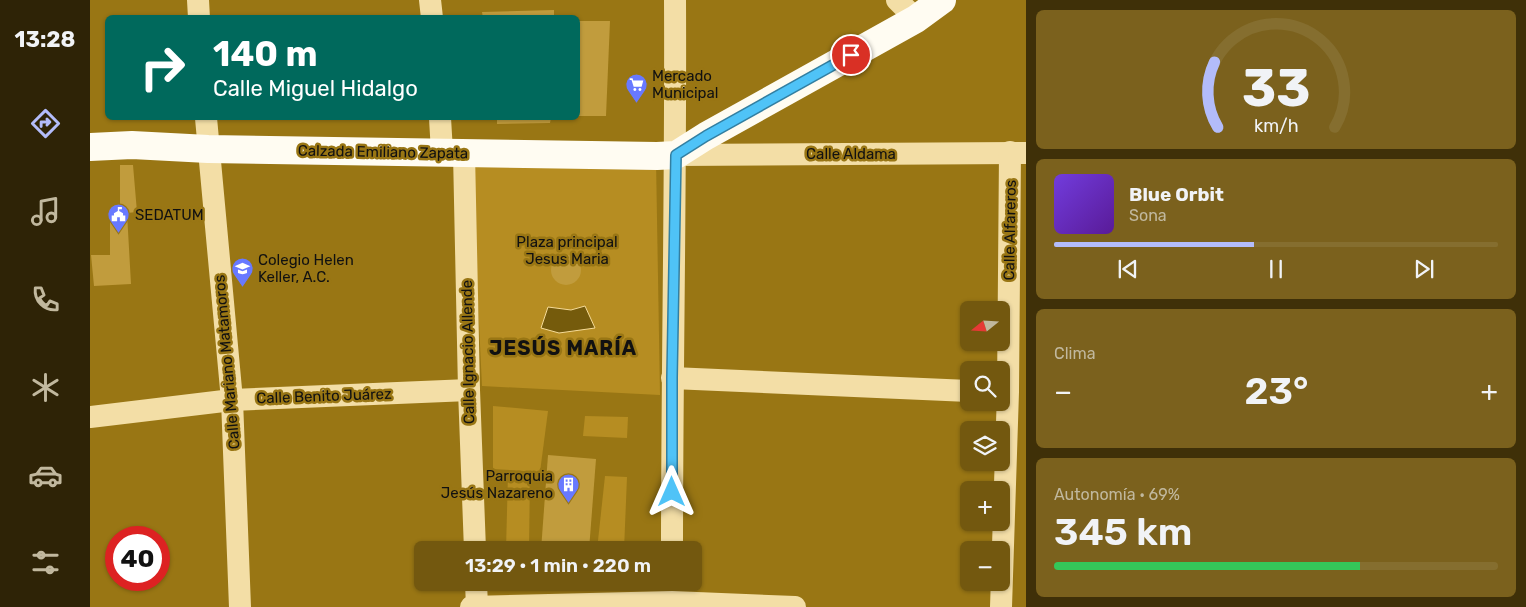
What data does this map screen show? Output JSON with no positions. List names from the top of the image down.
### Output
{
  "streets": {
    "main road": ["Calzada Emiliano Zapata"],
    "street": [
      "Calle Aldama",
      "Calle Alfareros",
      "Calle Ignacio Allende",
      "Calle Mariano Matamoros",
      "Calle Benito Juárez"
    ]
  },
  "crossings": [
    ["Calzada Emiliano Zapata", "Calle Aldama"],
    ["Calzada Emiliano Zapata", "Calle Ignacio Allende"],
    ["Calzada Emiliano Zapata", "Calle Mariano Matamoros"],
    ["Calle Aldama", "Calle Alfareros"],
    ["Calle Ignacio Allende", "Calle Benito Juárez"],
    ["Calle Mariano Matamoros", "Calle Benito Juárez"]
  ],
  "districts": ["JESÚS MARÍA"],
  "parks": ["Plaza principal Jesus Maria"],
  "places": {
    "supermarket": ["Mercado Municipal"],
    "public building": ["SEDATUM"],
    "school or university": ["Colegio Helen Keller, A.C."],
    "building": ["Parroquia Jesús Nazareno"]
  },
  "north": "left",
  "page": {
    "tabs": "13:28",
    "turn": ["140 m", "Calle Miguel Hidalgo"],
    "song": ["Blue Orbit", "Sona"],
    "map_buttons": ["+", "−"],
    "tile": [
      "Clima",
      ["Autonomía · 69%", "345 km"]
    ],
    "heat": ["−", "23°", "+"],
    "limit": "40",
    "trip": "13:29 · 1 min · 220 m",
    "gauge": ["33", "km/h"]
  }
}
